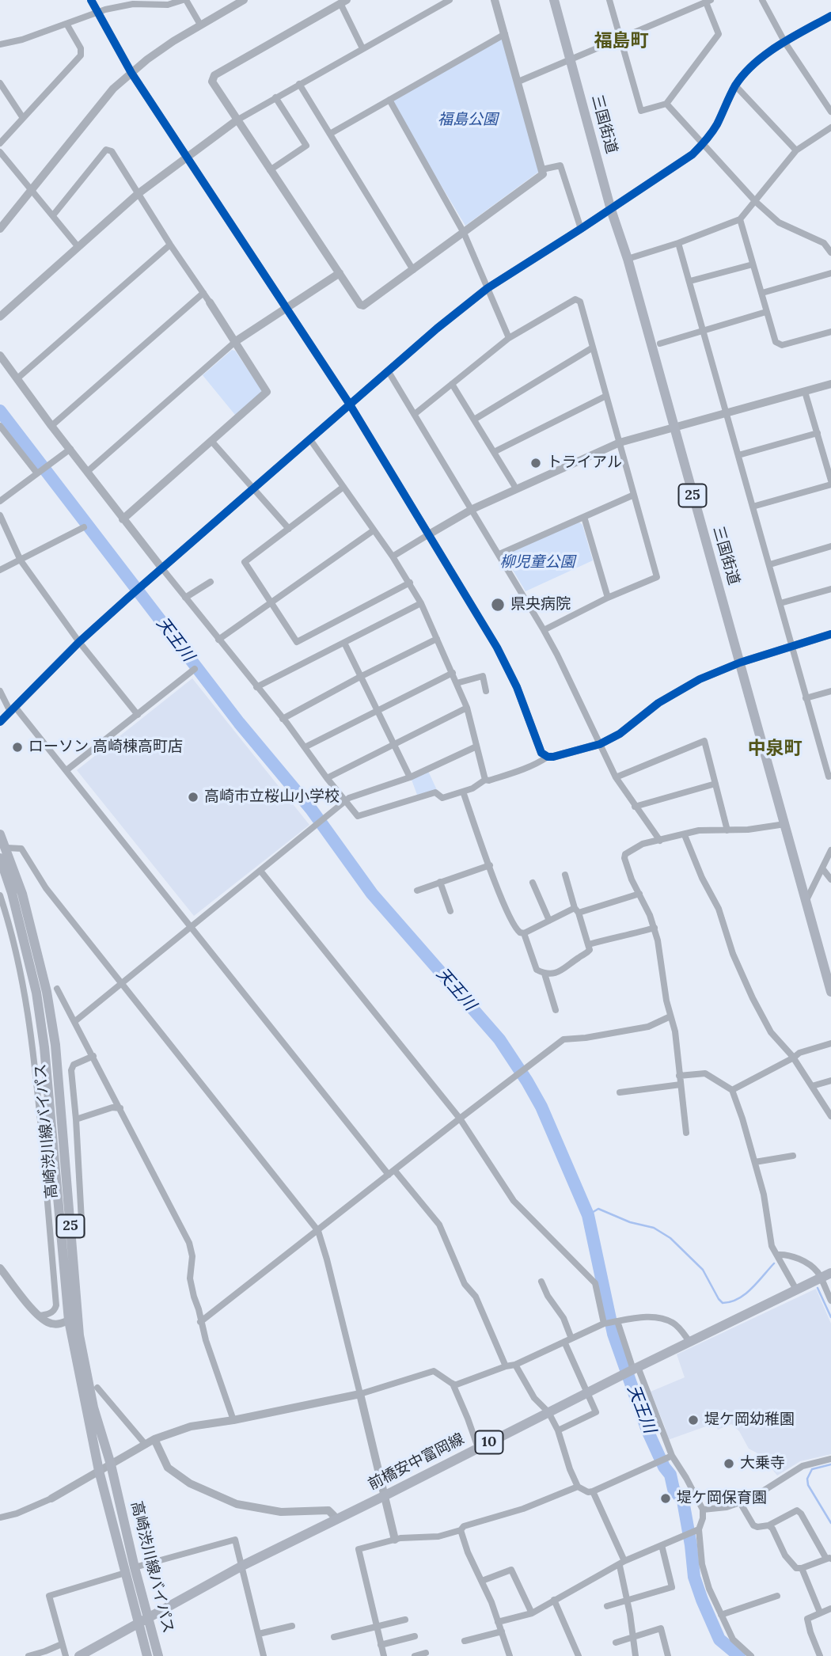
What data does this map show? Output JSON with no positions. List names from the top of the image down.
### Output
{
  "streets": {
    "main road": [
      "三国街道",
      "25",
      "高崎渋川線バイパス",
      "10",
      "前橋安中富岡線"
    ]
  },
  "crossings": [
    ["高崎渋川線バイパス", "前橋安中富岡線"]
  ],
  "districts": ["福島町", "中泉町"],
  "water": ["天王川"],
  "parks": ["福島公園", "柳児童公園"],
  "places": [
    "トライアル",
    "県央病院",
    "ローソン 高崎棟高町店",
    "高崎市立桜山小学校",
    "堤ケ岡幼稚園",
    "大乗寺",
    "堤ケ岡保育園"
  ]
}
